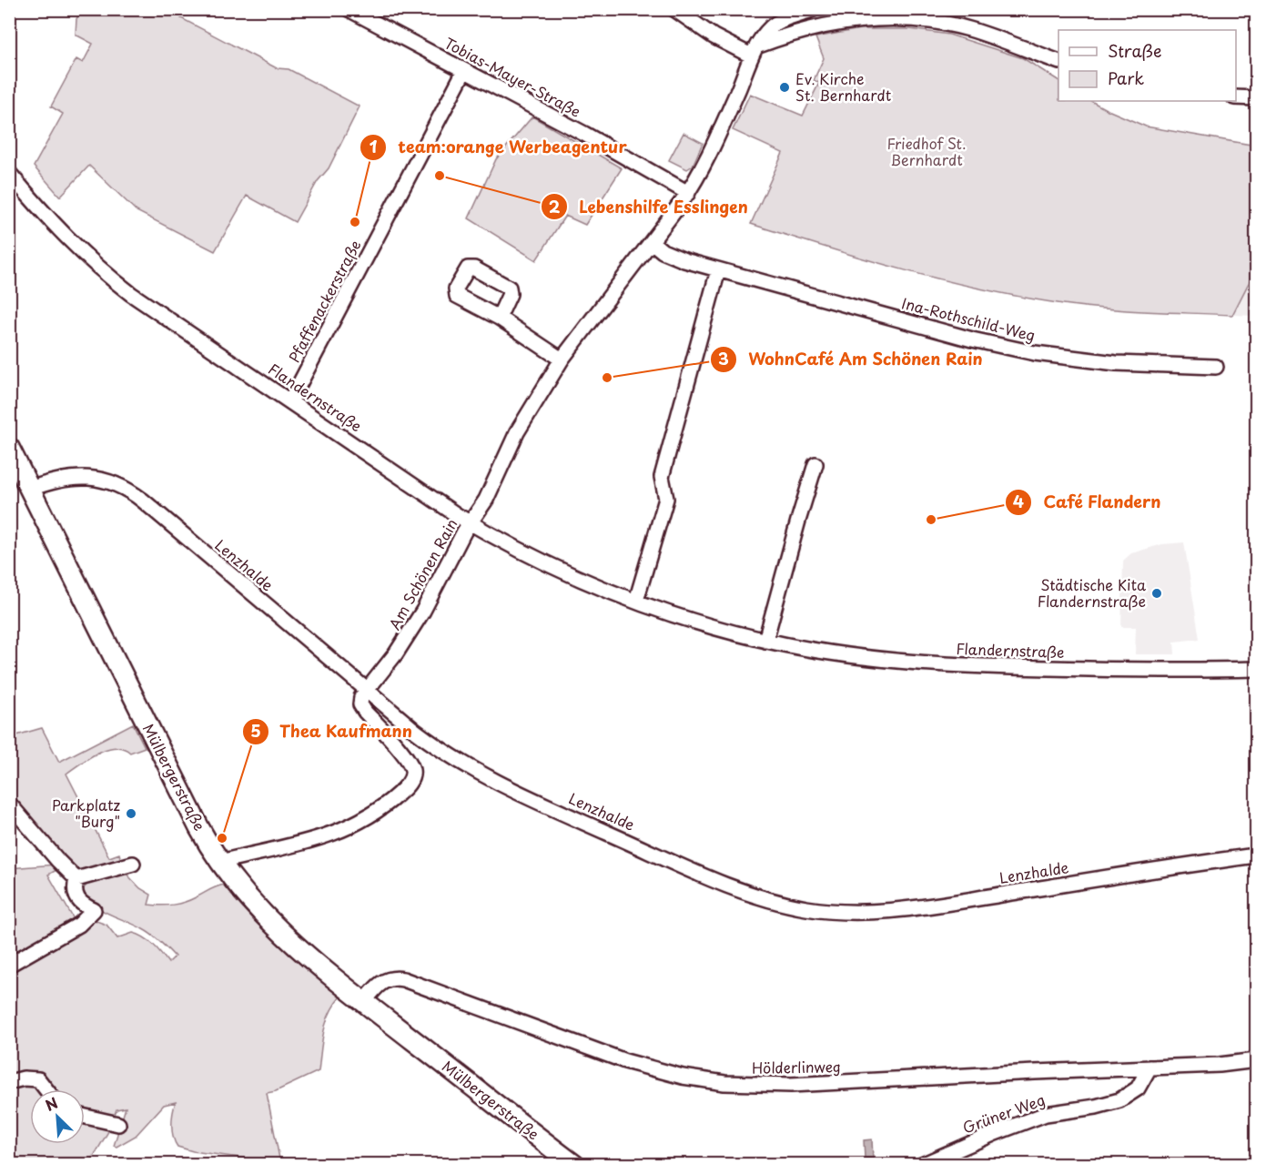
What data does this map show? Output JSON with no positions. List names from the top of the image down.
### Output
{
  "streets": {
    "street": [
      "Tobias-Mayer-Straße",
      "Pfaffenackerstraße",
      "Ina-Rothschild-Weg",
      "Flandernstraße",
      "Lenzhalde",
      "Am Schönen Rain",
      "Mülbergerstraße",
      "Hölderlinweg",
      "Grüner Weg"
    ]
  },
  "crossings": [
    ["Tobias-Mayer-Straße", "Pfaffenackerstraße"],
    ["Tobias-Mayer-Straße", "Am Schönen Rain"],
    ["Pfaffenackerstraße", "Flandernstraße"],
    ["Ina-Rothschild-Weg", "Am Schönen Rain"],
    ["Flandernstraße", "Am Schönen Rain"],
    ["Lenzhalde", "Am Schönen Rain"],
    ["Lenzhalde", "Mülbergerstraße"],
    ["Mülbergerstraße", "Hölderlinweg"],
    ["Hölderlinweg", "Grüner Weg"]
  ],
  "parks": ["Friedhof St. Bernhardt"],
  "places": [
    "Ev. Kirche St. Bernhardt",
    "Lebenshilfe Esslingen",
    "team:orange Werbeagentur",
    "WohnCafé Am Schönen Rain",
    "Café Flandern",
    "Städtische Kita Flandernstraße",
    "Parkplatz \"Burg\"",
    "Thea Kaufmann"
  ],
  "legend": ["Straße", "Park"],
  "north": "top left"
}
